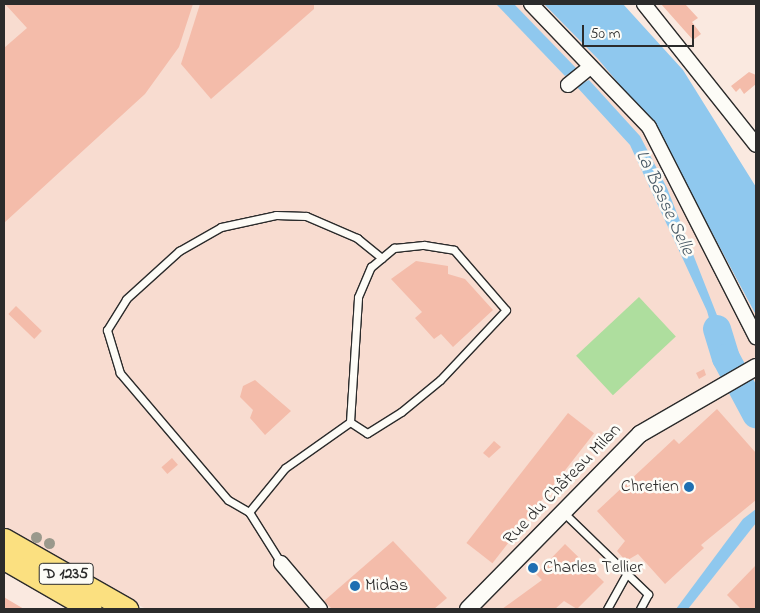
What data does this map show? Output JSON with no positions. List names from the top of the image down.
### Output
{
  "streets": {
    "main road": ["D 1235"],
    "street": ["Rue du Château Milan"]
  },
  "water": ["La Basse Selle"],
  "places": ["Chretien", "Charles Tellier", "Midas"],
  "scale_bar": "50 m"
}
